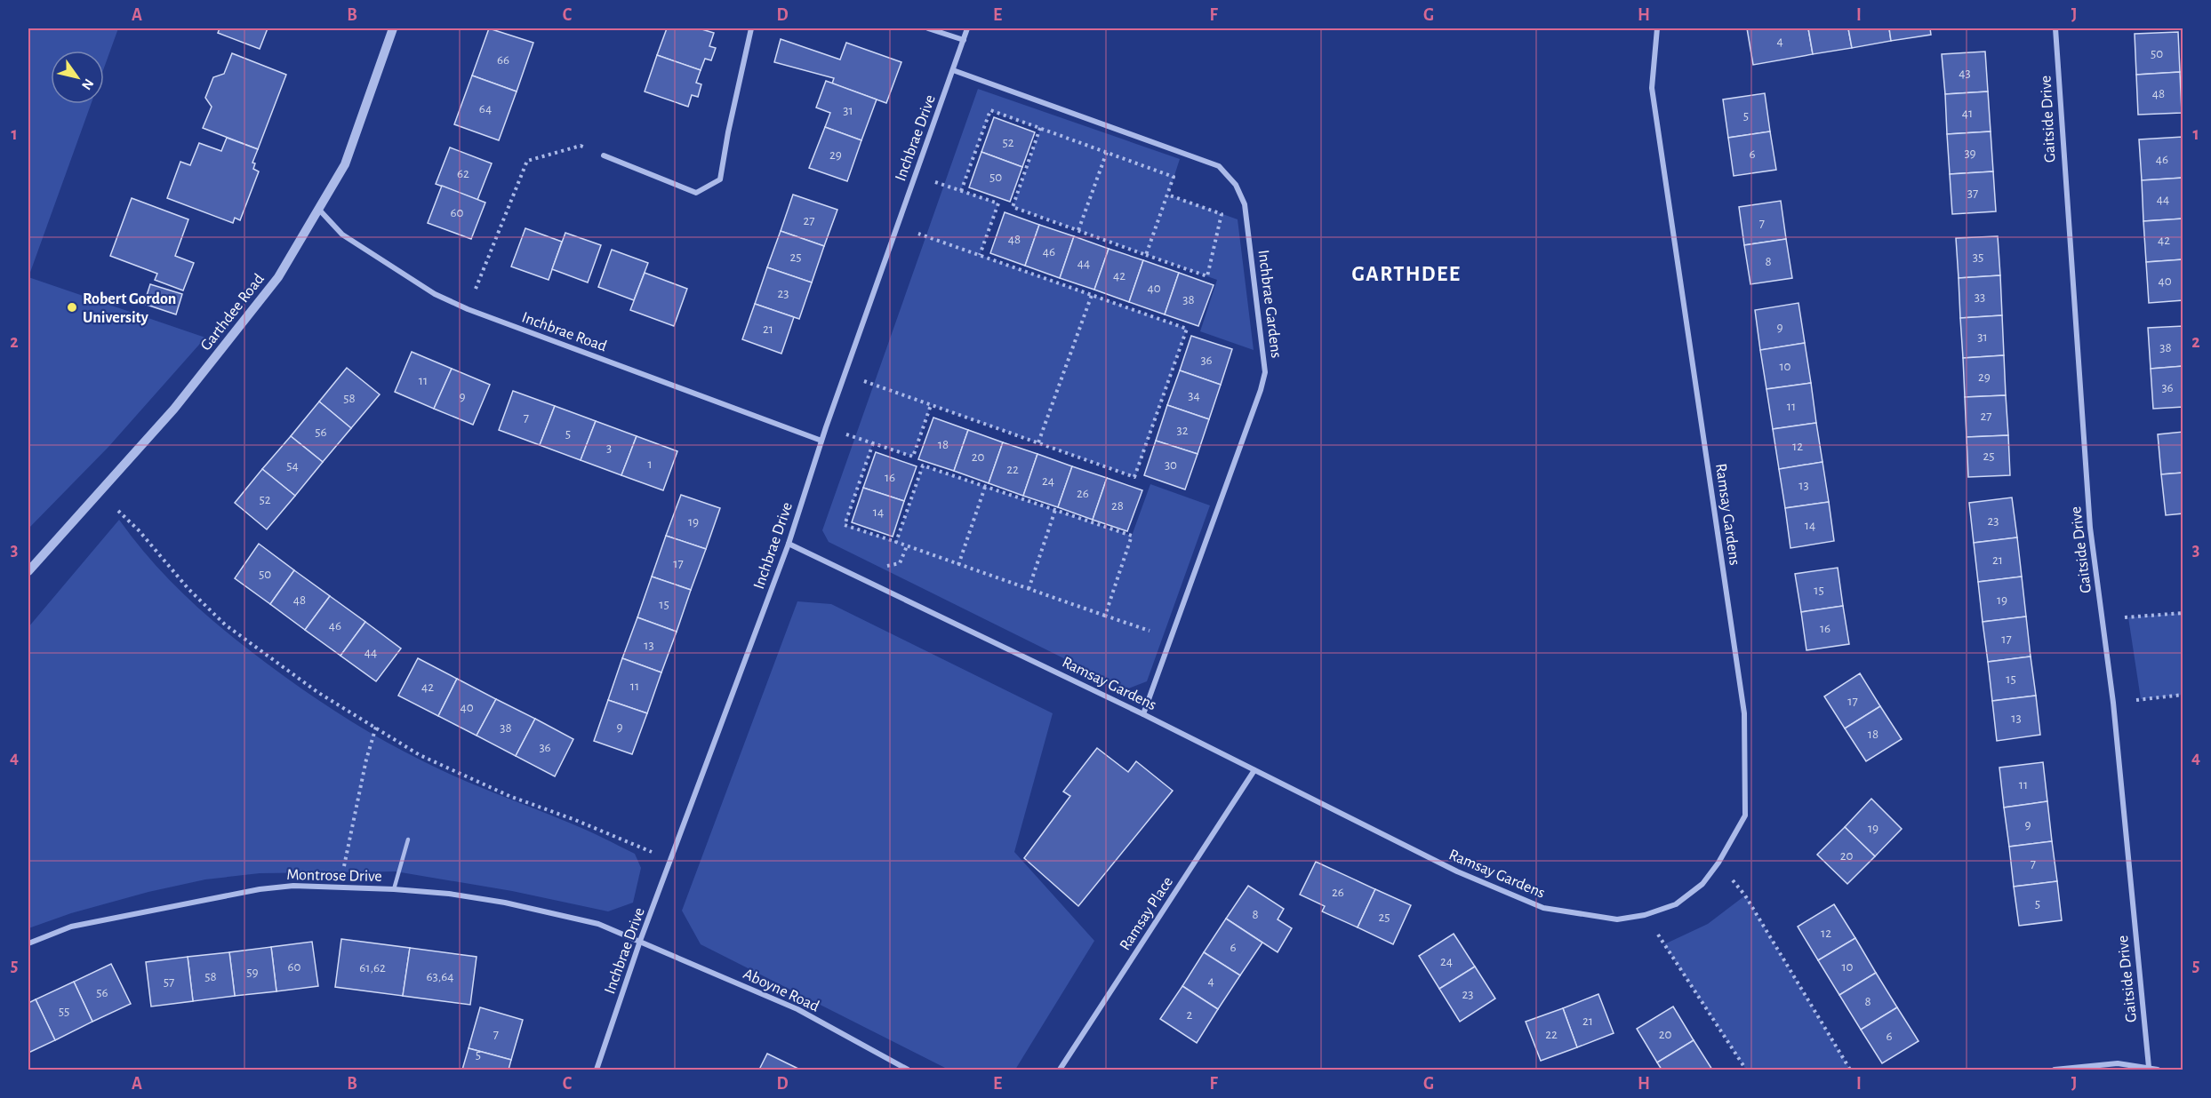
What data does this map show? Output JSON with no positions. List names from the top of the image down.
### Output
{
  "streets": {
    "street": [
      "Gaitside Drive",
      "Inchbrae Drive",
      "Inchbrae Gardens",
      "Garthdee Road",
      "Inchbrae Road",
      "Ramsay Gardens",
      "Montrose Drive",
      "Ramsay Place",
      "Aboyne Road"
    ]
  },
  "crossings": [
    ["Inchbrae Drive", "Inchbrae Gardens"],
    ["Inchbrae Drive", "Inchbrae Road"],
    ["Inchbrae Drive", "Ramsay Gardens"],
    ["Inchbrae Drive", "Montrose Drive"],
    ["Inchbrae Drive", "Aboyne Road"],
    ["Inchbrae Gardens", "Ramsay Gardens"],
    ["Garthdee Road", "Inchbrae Road"],
    ["Ramsay Gardens", "Ramsay Place"],
    ["Montrose Drive", "Aboyne Road"]
  ],
  "districts": ["GARTHDEE"],
  "places": ["Robert Gordon University"],
  "house_numbers": [
    "4",
    "50",
    "66",
    "43",
    "48",
    "64",
    "31",
    "41",
    "5",
    "52",
    "39",
    "6",
    "29",
    "46",
    "62",
    "50",
    "37",
    "44",
    "60",
    "27",
    "7",
    "48",
    "42",
    "46",
    "25",
    "35",
    "8",
    "44",
    "42",
    "40",
    "40",
    "23",
    "33",
    "38",
    "9",
    "21",
    "31",
    "38",
    "36",
    "10",
    "29",
    "11",
    "36",
    "34",
    "9",
    "58",
    "11",
    "27",
    "7",
    "32",
    "56",
    "5",
    "18",
    "12",
    "3",
    "25",
    "20",
    "1",
    "30",
    "54",
    "22",
    "16",
    "24",
    "13",
    "26",
    "52",
    "28",
    "14",
    "23",
    "19",
    "14",
    "21",
    "17",
    "50",
    "15",
    "48",
    "19",
    "15",
    "46",
    "16",
    "17",
    "13",
    "44",
    "15",
    "11",
    "42",
    "17",
    "40",
    "13",
    "9",
    "38",
    "18",
    "36",
    "11",
    "9",
    "19",
    "20",
    "7",
    "26",
    "5",
    "8",
    "25",
    "12",
    "6",
    "24",
    "60",
    "10",
    "61,62",
    "59",
    "58",
    "63,64",
    "4",
    "57",
    "56",
    "23",
    "8",
    "55",
    "2",
    "21",
    "7",
    "22",
    "20",
    "6",
    "5"
  ],
  "north": "bottom right",
  "grid": {
    "columns": [
      "A",
      "B",
      "C",
      "D",
      "E",
      "F",
      "G",
      "H",
      "I",
      "J"
    ],
    "rows": [
      "1",
      "2",
      "3",
      "4",
      "5"
    ]
  }
}
